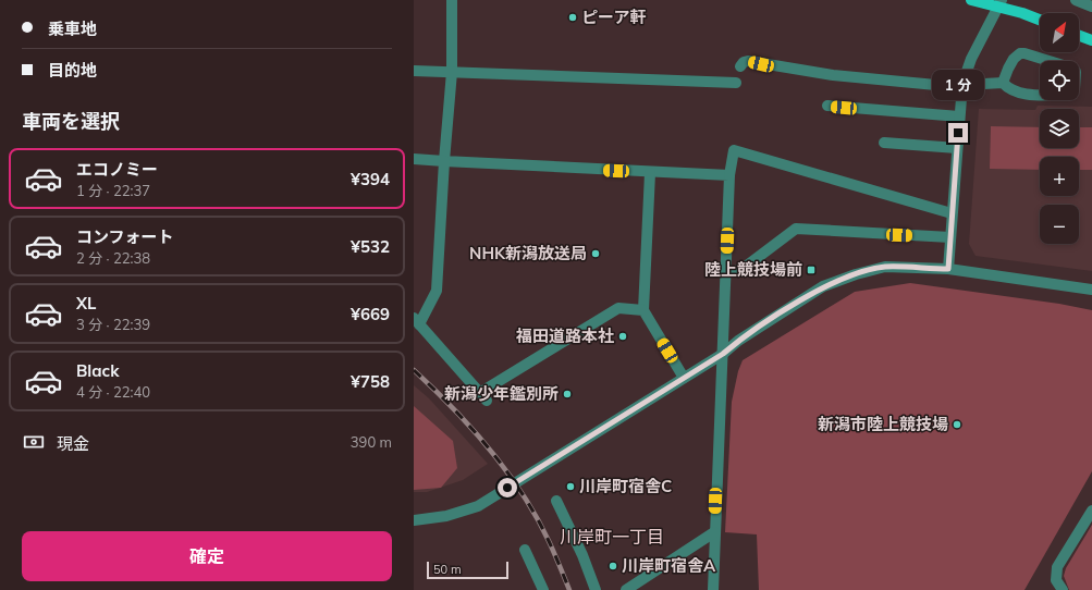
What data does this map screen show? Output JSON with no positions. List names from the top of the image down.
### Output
{
  "districts": ["川岸町一丁目"],
  "places": {
    "other": [
      "ピーア軒",
      "NHK新潟放送局",
      "福田道路本社",
      "新潟少年鑑別所",
      "新潟市陸上競技場",
      "川岸町宿舎C",
      "川岸町宿舎A"
    ],
    "transit": ["陸上競技場前"]
  },
  "scale_bar": "50 m",
  "north": "top right",
  "page": {
    "banner": ["乗車地", "目的地"],
    "map_buttons": ["+", "−"],
    "bubble": "1 分",
    "heading": "車両を選択",
    "list": [
      {
        "name": "エコノミー",
        "note": "1 分 · 22:37",
        "value": "¥394"
      },
      {
        "name": "コンフォート",
        "note": "2 分 · 22:38",
        "value": "¥532"
      },
      {
        "name": "XL",
        "note": "3 分 · 22:39",
        "value": "¥669"
      },
      {
        "name": "Black",
        "note": "4 分 · 22:40",
        "value": "¥758"
      }
    ],
    "pay": ["現金", "390 m"],
    "buttons": "確定",
    "scale": "50 m"
  }
}
